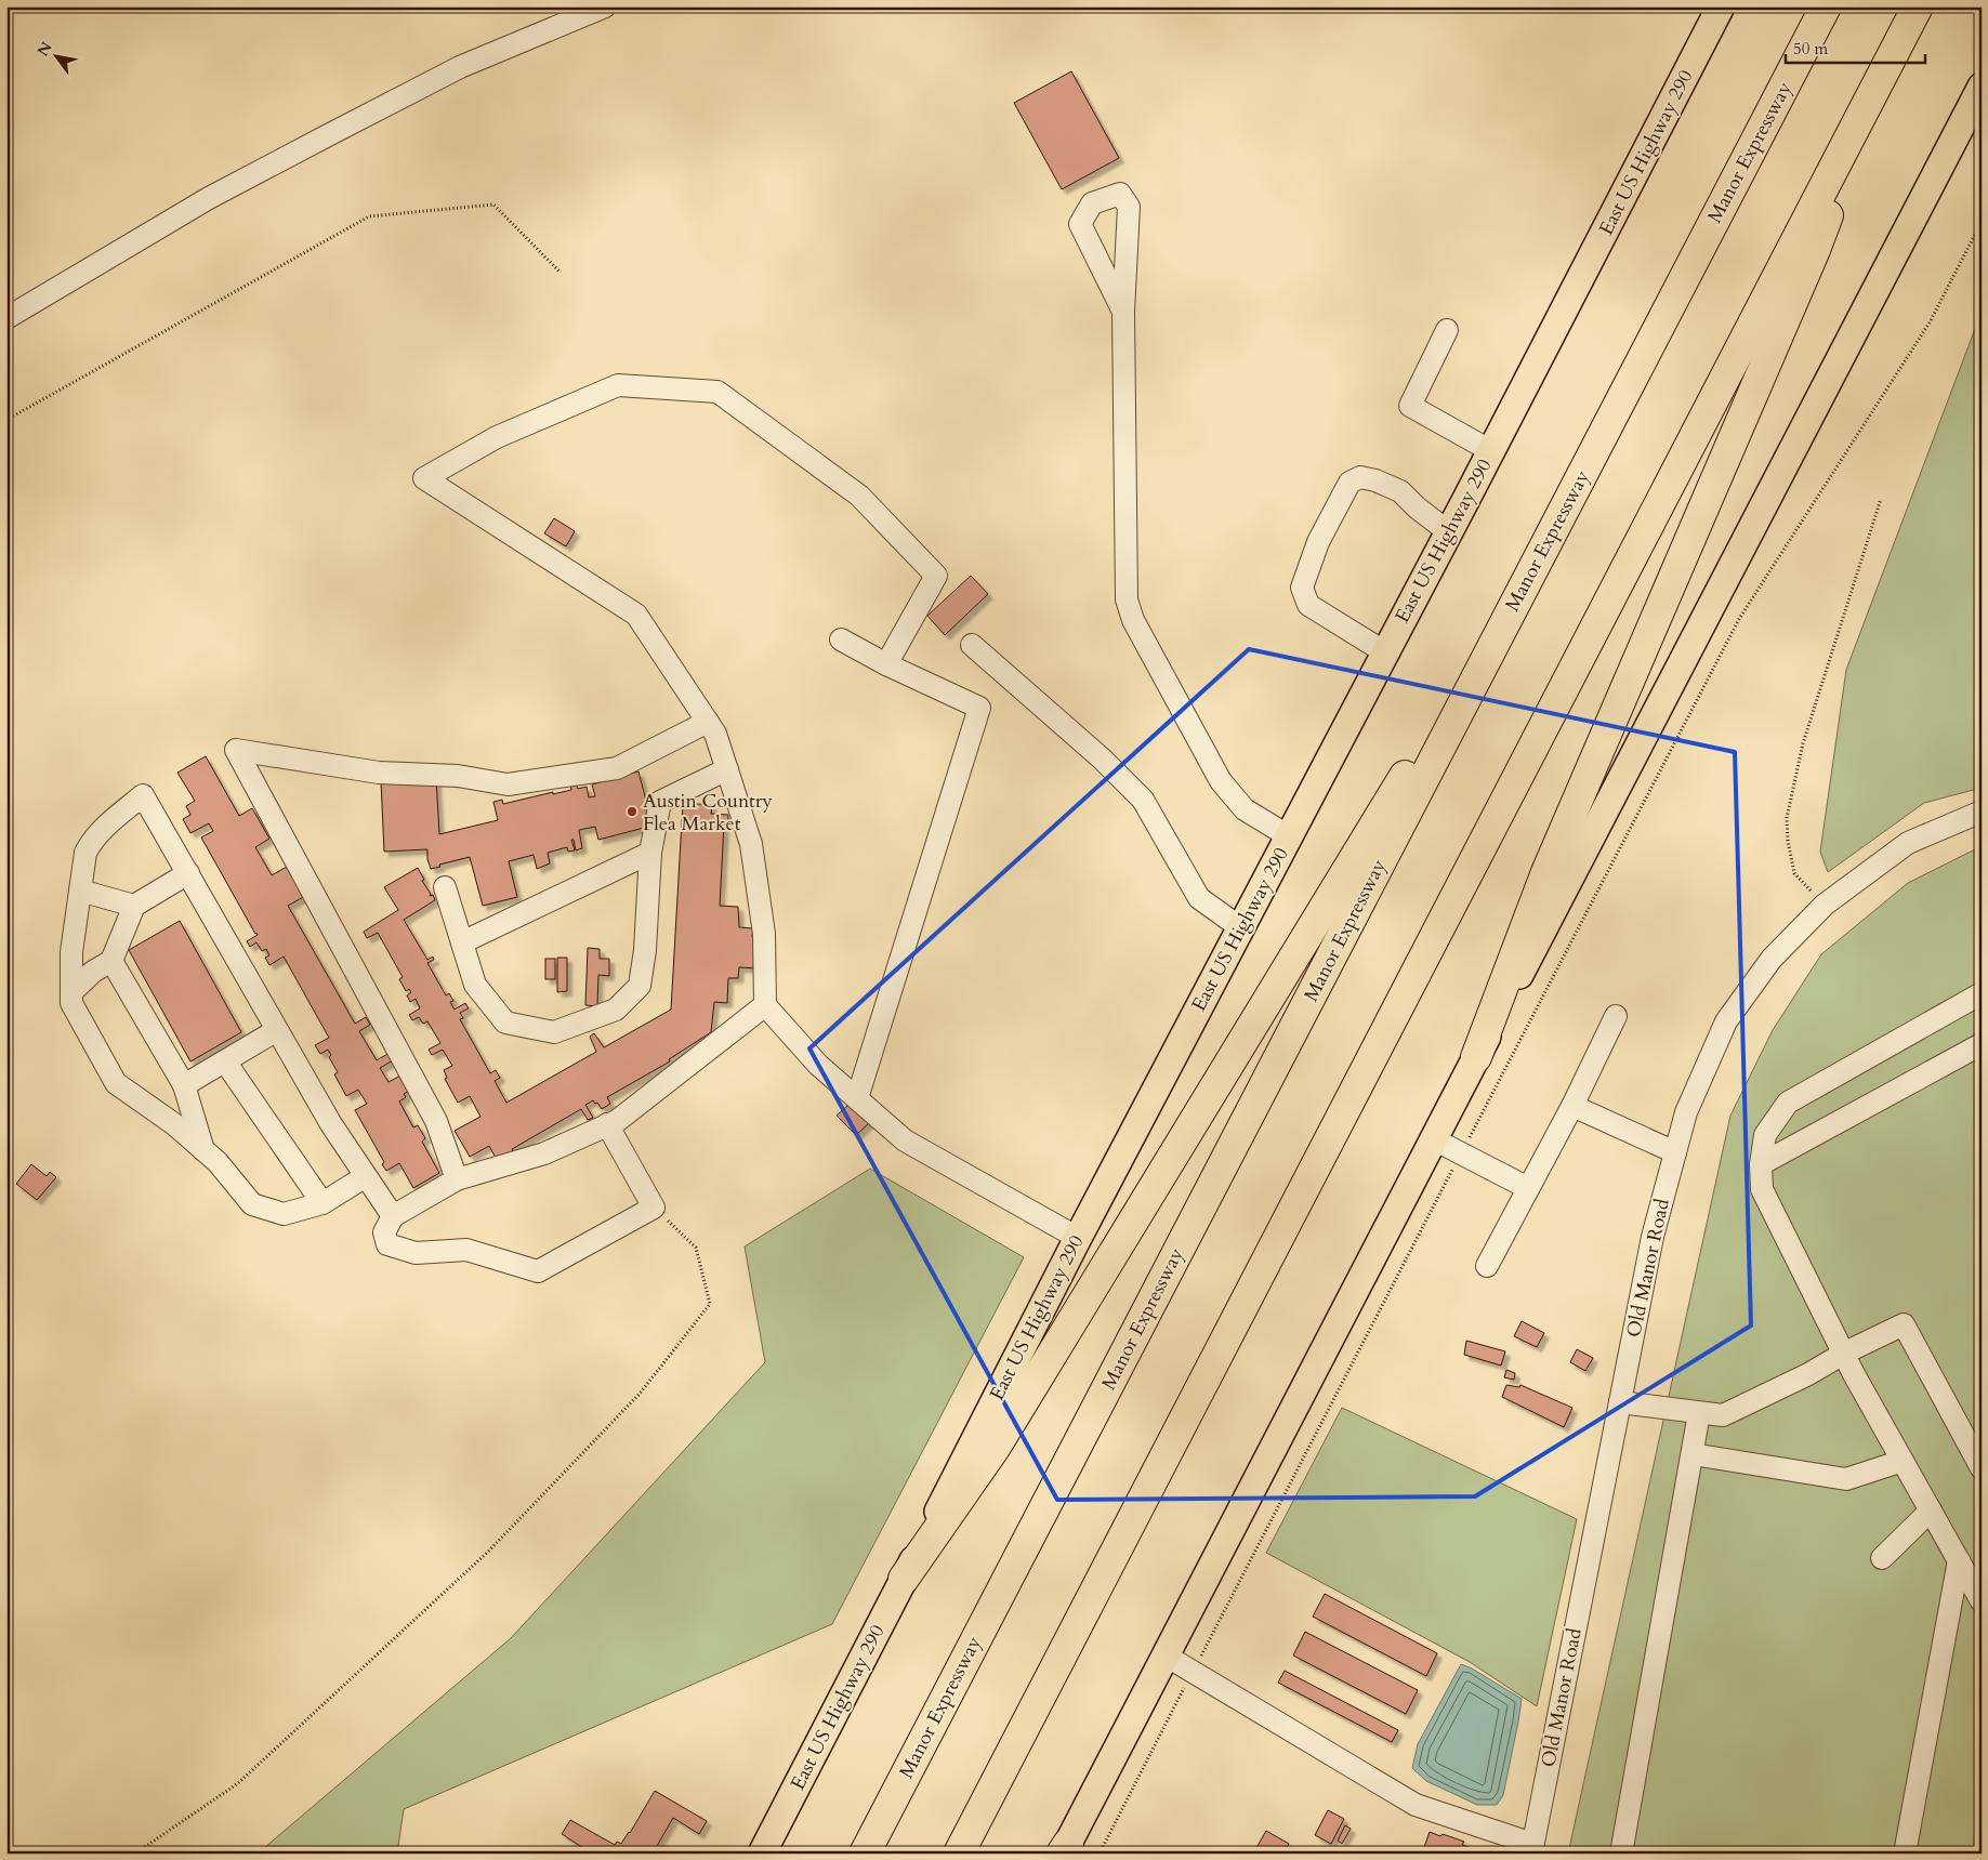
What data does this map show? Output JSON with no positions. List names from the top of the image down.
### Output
{
  "streets": {
    "highway": ["Manor Expressway"],
    "main road": ["East US Highway 290"],
    "street": ["Old Manor Road"]
  },
  "places": ["Austin Country Flea Market"],
  "scale_bar": "50 m",
  "north": "top left"
}
